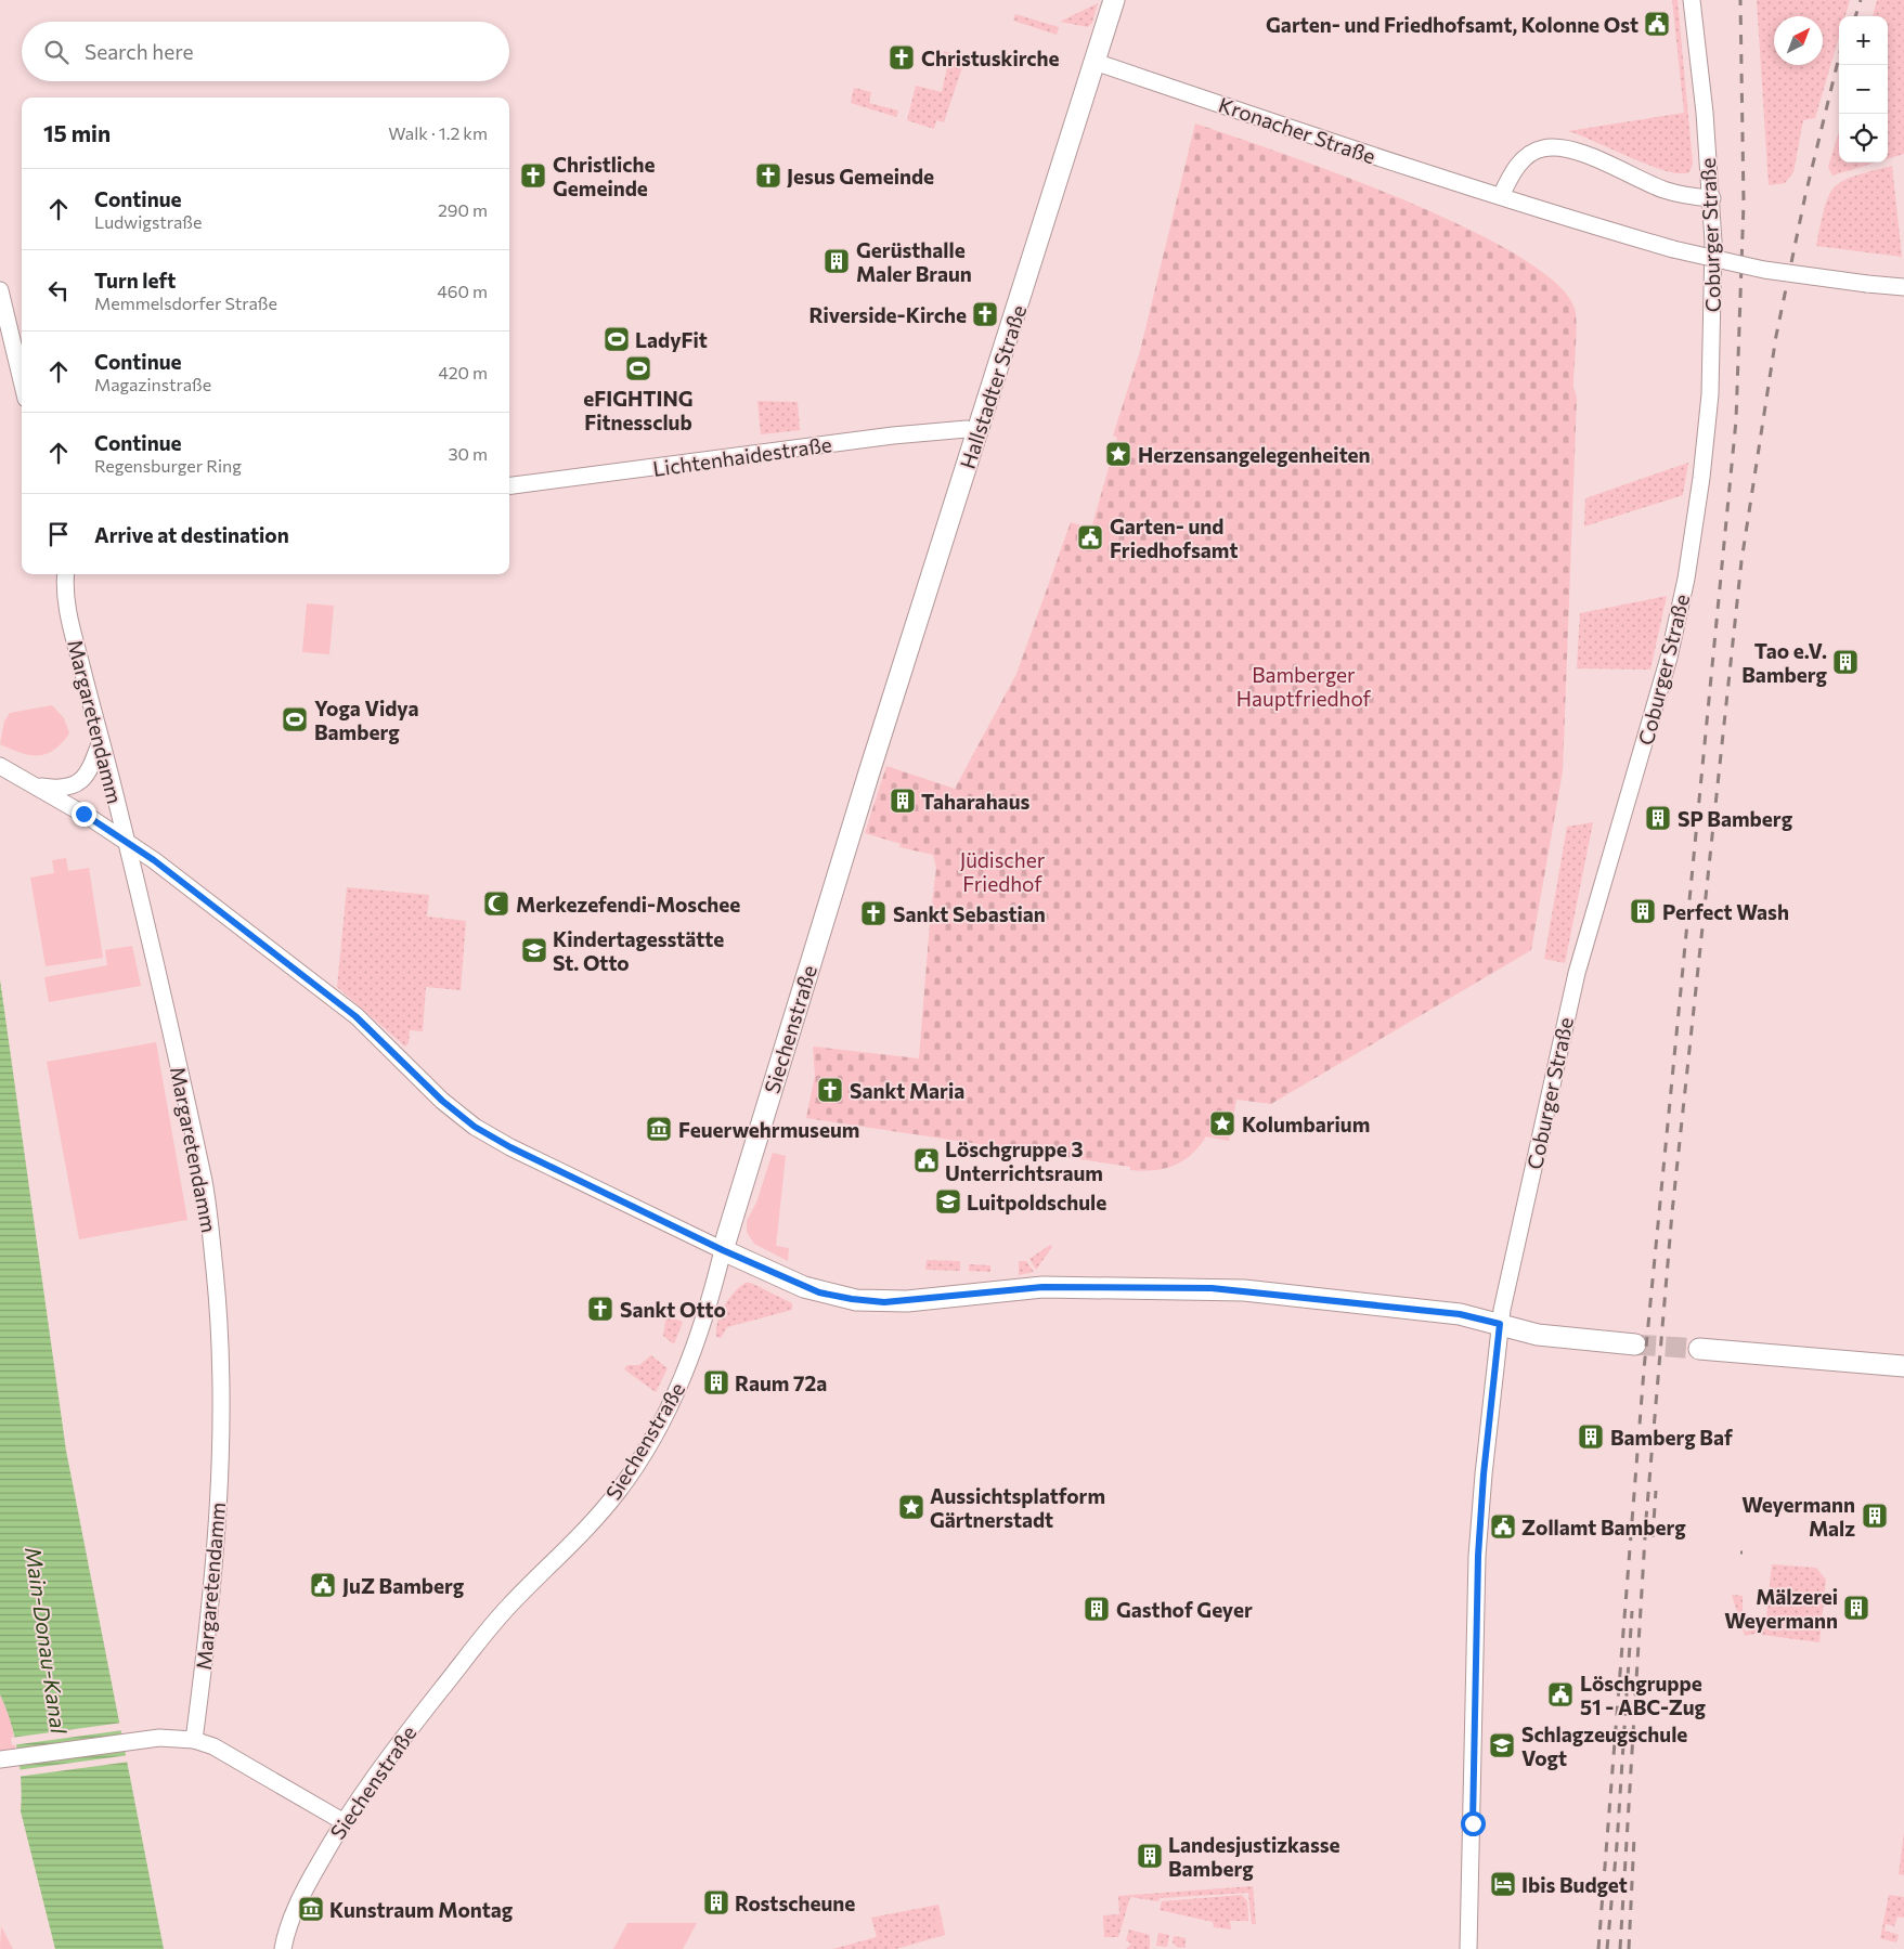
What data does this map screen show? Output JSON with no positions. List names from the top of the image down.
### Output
{
  "streets": {
    "main road": ["Hallstadter Straße", "Siechenstraße"],
    "street": [
      "Kronacher Straße",
      "Coburger Straße",
      "Lichtenhaidestraße",
      "Margaretendamm"
    ]
  },
  "crossings": [
    ["Kronacher Straße", "Hallstadter Straße"],
    ["Hallstadter Straße", "Lichtenhaidestraße"],
    ["Hallstadter Straße", "Siechenstraße"]
  ],
  "water": ["Main-Donau-Kanal"],
  "parks": ["Bamberger Hauptfriedhof", "Jüdischer Friedhof"],
  "places": {
    "public building": [
      "Garten- und Friedhofsamt, Kolonne Ost",
      "Garten- und Friedhofsamt",
      "Löschgruppe 3 Unterrichtsraum",
      "Zollamt Bamberg",
      "JuZ Bamberg",
      "Löschgruppe 51 - ABC-Zug"
    ],
    "church": [
      "Christuskirche",
      "Christliche Gemeinde",
      "Jesus Gemeinde",
      "Riverside-Kirche",
      "Sankt Sebastian",
      "Sankt Maria",
      "Sankt Otto"
    ],
    "building": [
      "Gerüsthalle Maler Braun",
      "Tao e.V. Bamberg",
      "Taharahaus",
      "SP Bamberg",
      "Perfect Wash",
      "Raum 72a",
      "Bamberg Baf",
      "Weyermann Malz",
      "Mälzerei Weyermann",
      "Gasthof Geyer",
      "Landesjustizkasse Bamberg",
      "Rostscheune"
    ],
    "sports": ["LadyFit", "eFIGHTING Fitnessclub", "Yoga Vidya Bamberg"],
    "place": ["Herzensangelegenheiten", "Kolumbarium", "Aussichtsplatform Gärtnerstadt"],
    "mosque": ["Merkezefendi-Moschee"],
    "school or university": ["Kindertagesstätte St. Otto", "Luitpoldschule", "Schlagzeugschule Vogt"],
    "museum": ["Feuerwehrmuseum", "Kunstraum Montag"],
    "hotel": ["Ibis Budget"]
  },
  "north": "top right",
  "page": {
    "map_buttons": ["+", "−"],
    "search": "Search here",
    "heading": ["15 min", "Walk · 1.2 km"],
    "list": [
      ["Continue", "Ludwigstraße", "290 m"],
      ["Turn left", "Memmelsdorfer Straße", "460 m"],
      ["Continue", "Magazinstraße", "420 m"],
      ["Continue", "Regensburger Ring", "30 m"],
      "Arrive at destination"
    ]
  }
}
